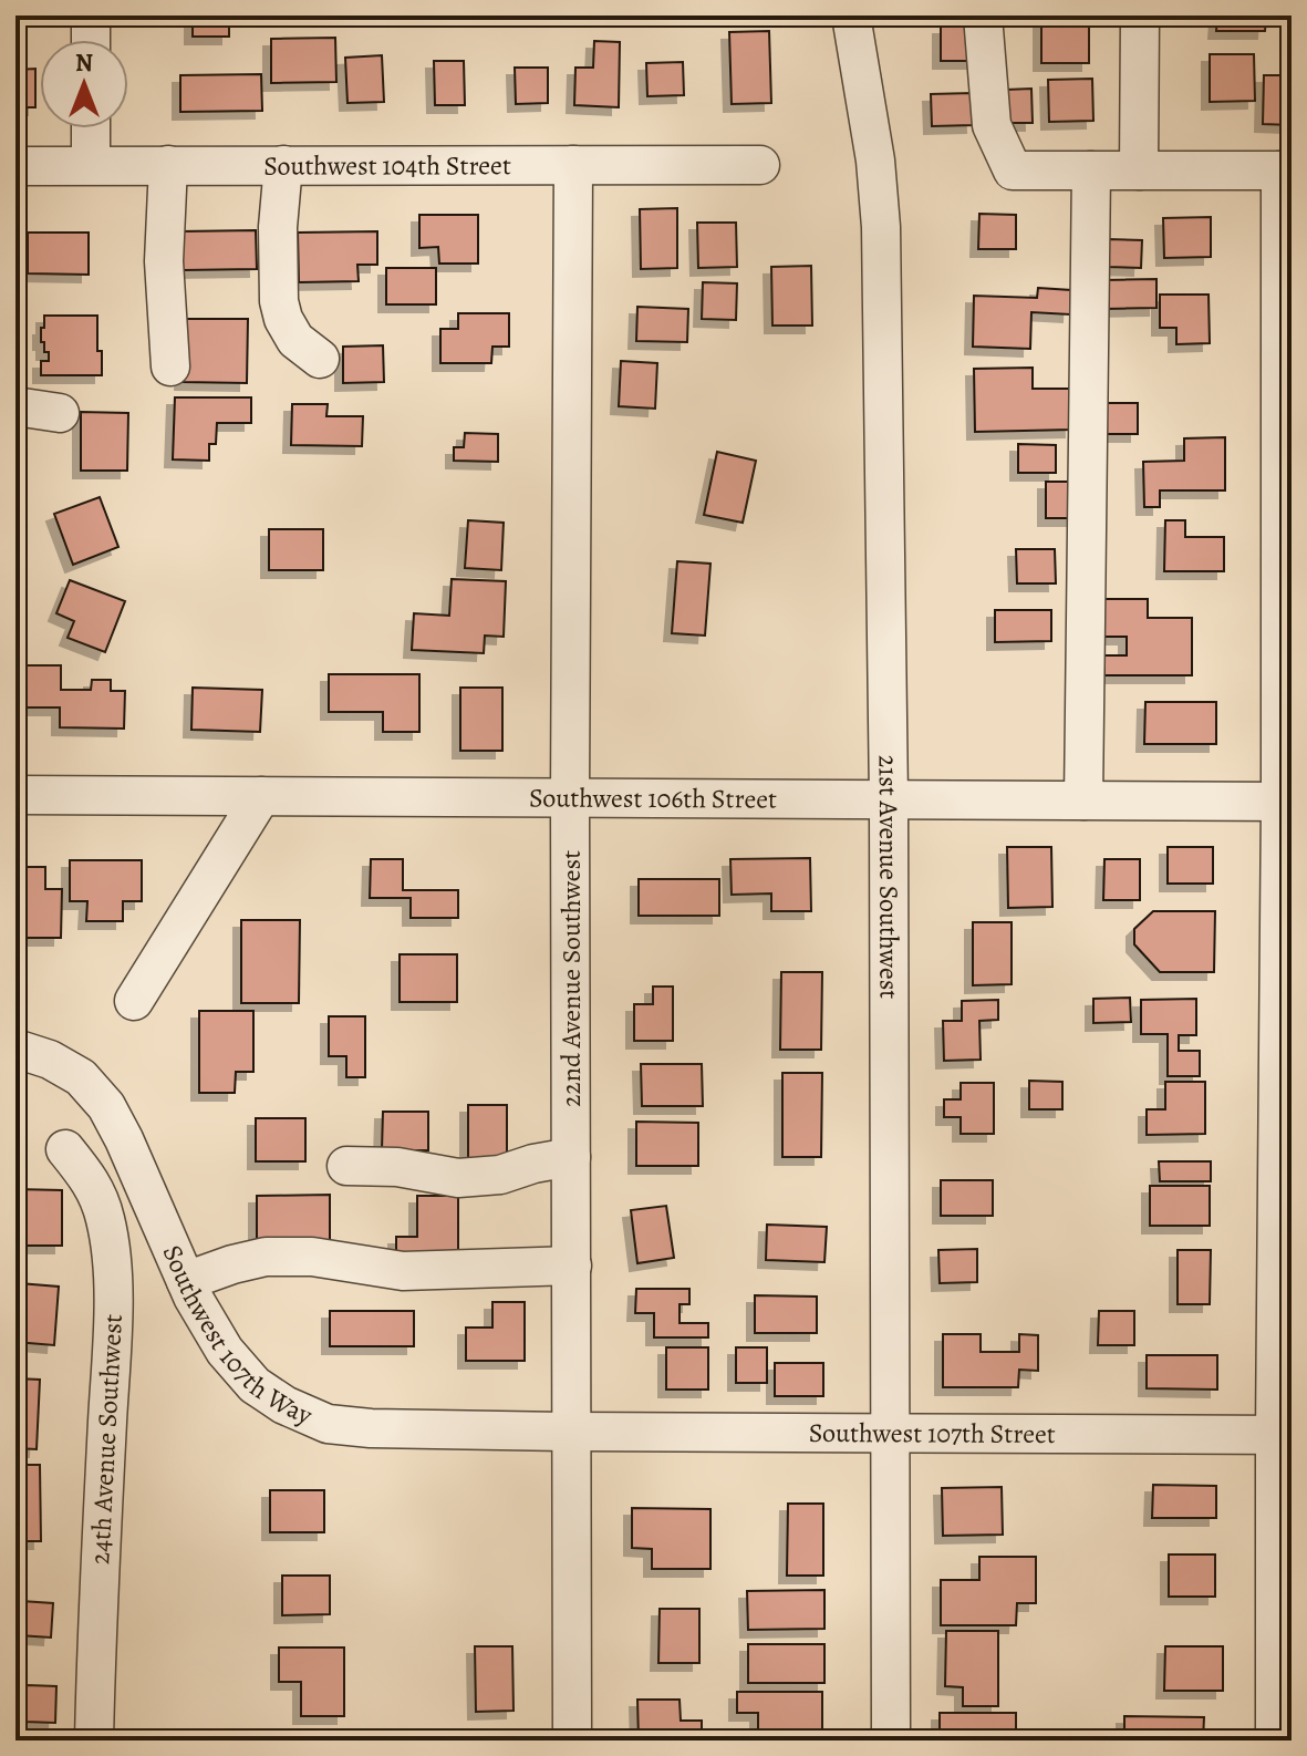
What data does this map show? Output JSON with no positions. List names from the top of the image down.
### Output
{
  "streets": {
    "street": [
      "Southwest 104th Street",
      "Southwest 106th Street",
      "21st Avenue Southwest",
      "22nd Avenue Southwest",
      "Southwest 107th Way",
      "Southwest 107th Street",
      "24th Avenue Southwest"
    ]
  },
  "crossings": [
    ["Southwest 104th Street", "22nd Avenue Southwest"],
    ["Southwest 106th Street", "21st Avenue Southwest"],
    ["Southwest 106th Street", "22nd Avenue Southwest"],
    ["21st Avenue Southwest", "Southwest 107th Street"],
    ["22nd Avenue Southwest", "Southwest 107th Way"],
    ["22nd Avenue Southwest", "Southwest 107th Street"],
    ["Southwest 107th Way", "Southwest 107th Street"]
  ],
  "north": "top"
}
